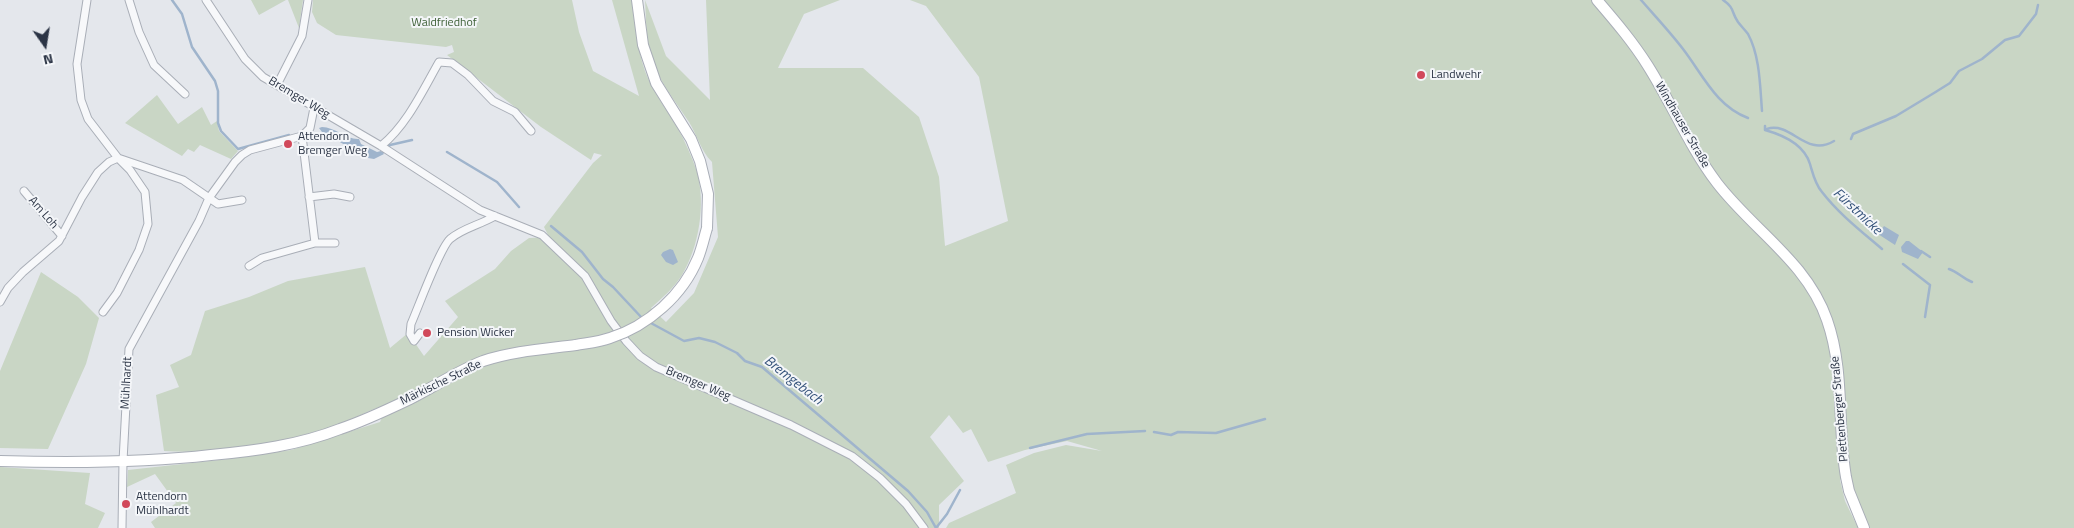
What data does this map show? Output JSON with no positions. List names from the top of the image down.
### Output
{
  "streets": {
    "main road": ["Windhauser Straße", "Märkische Straße", "Plettenberger Straße"],
    "street": ["Bremger Weg", "Am Loh", "Mühlhardt"]
  },
  "crossings": [
    ["Windhauser Straße", "Plettenberger Straße"],
    ["Mühlhardt", "Märkische Straße"]
  ],
  "water": ["Fürstmicke", "Bremgebach"],
  "parks": ["Waldfriedhof"],
  "places": [
    "Landwehr",
    "Attendorn Bremger Weg",
    "Pension Wicker",
    "Attendorn Mühlhardt"
  ],
  "north": "bottom"
}
